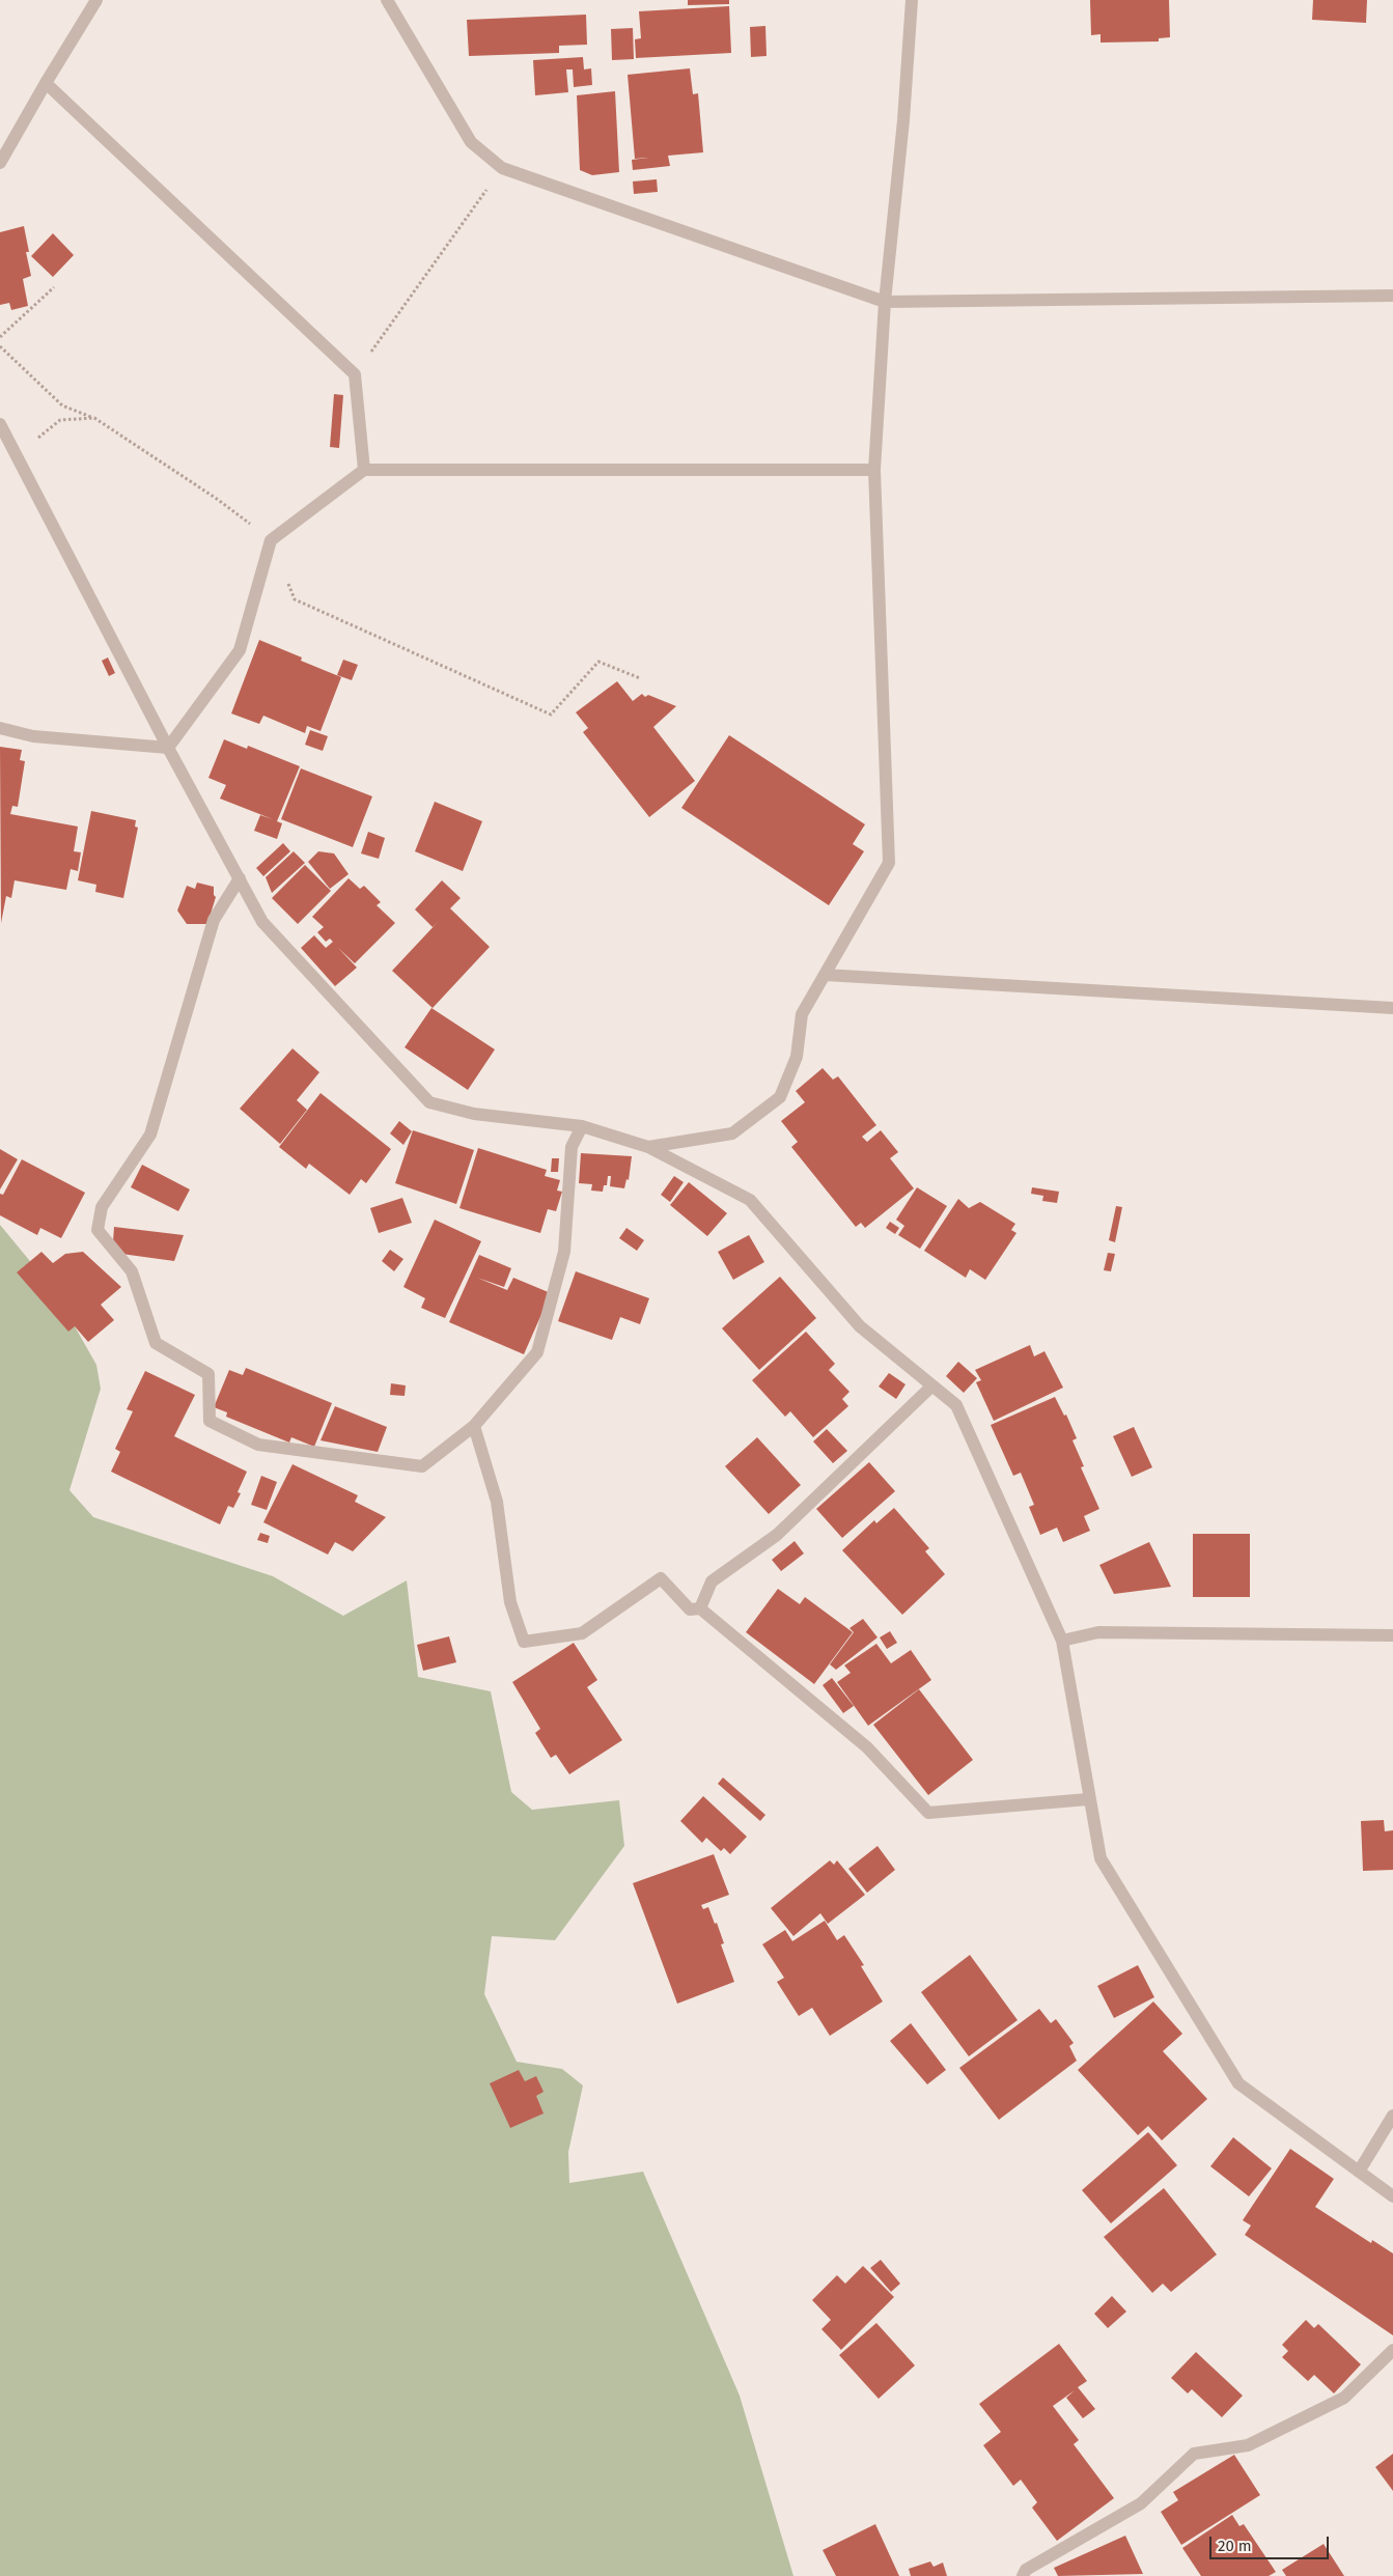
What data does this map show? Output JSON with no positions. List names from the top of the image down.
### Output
{
  "scale_bar": "20 m"
}
